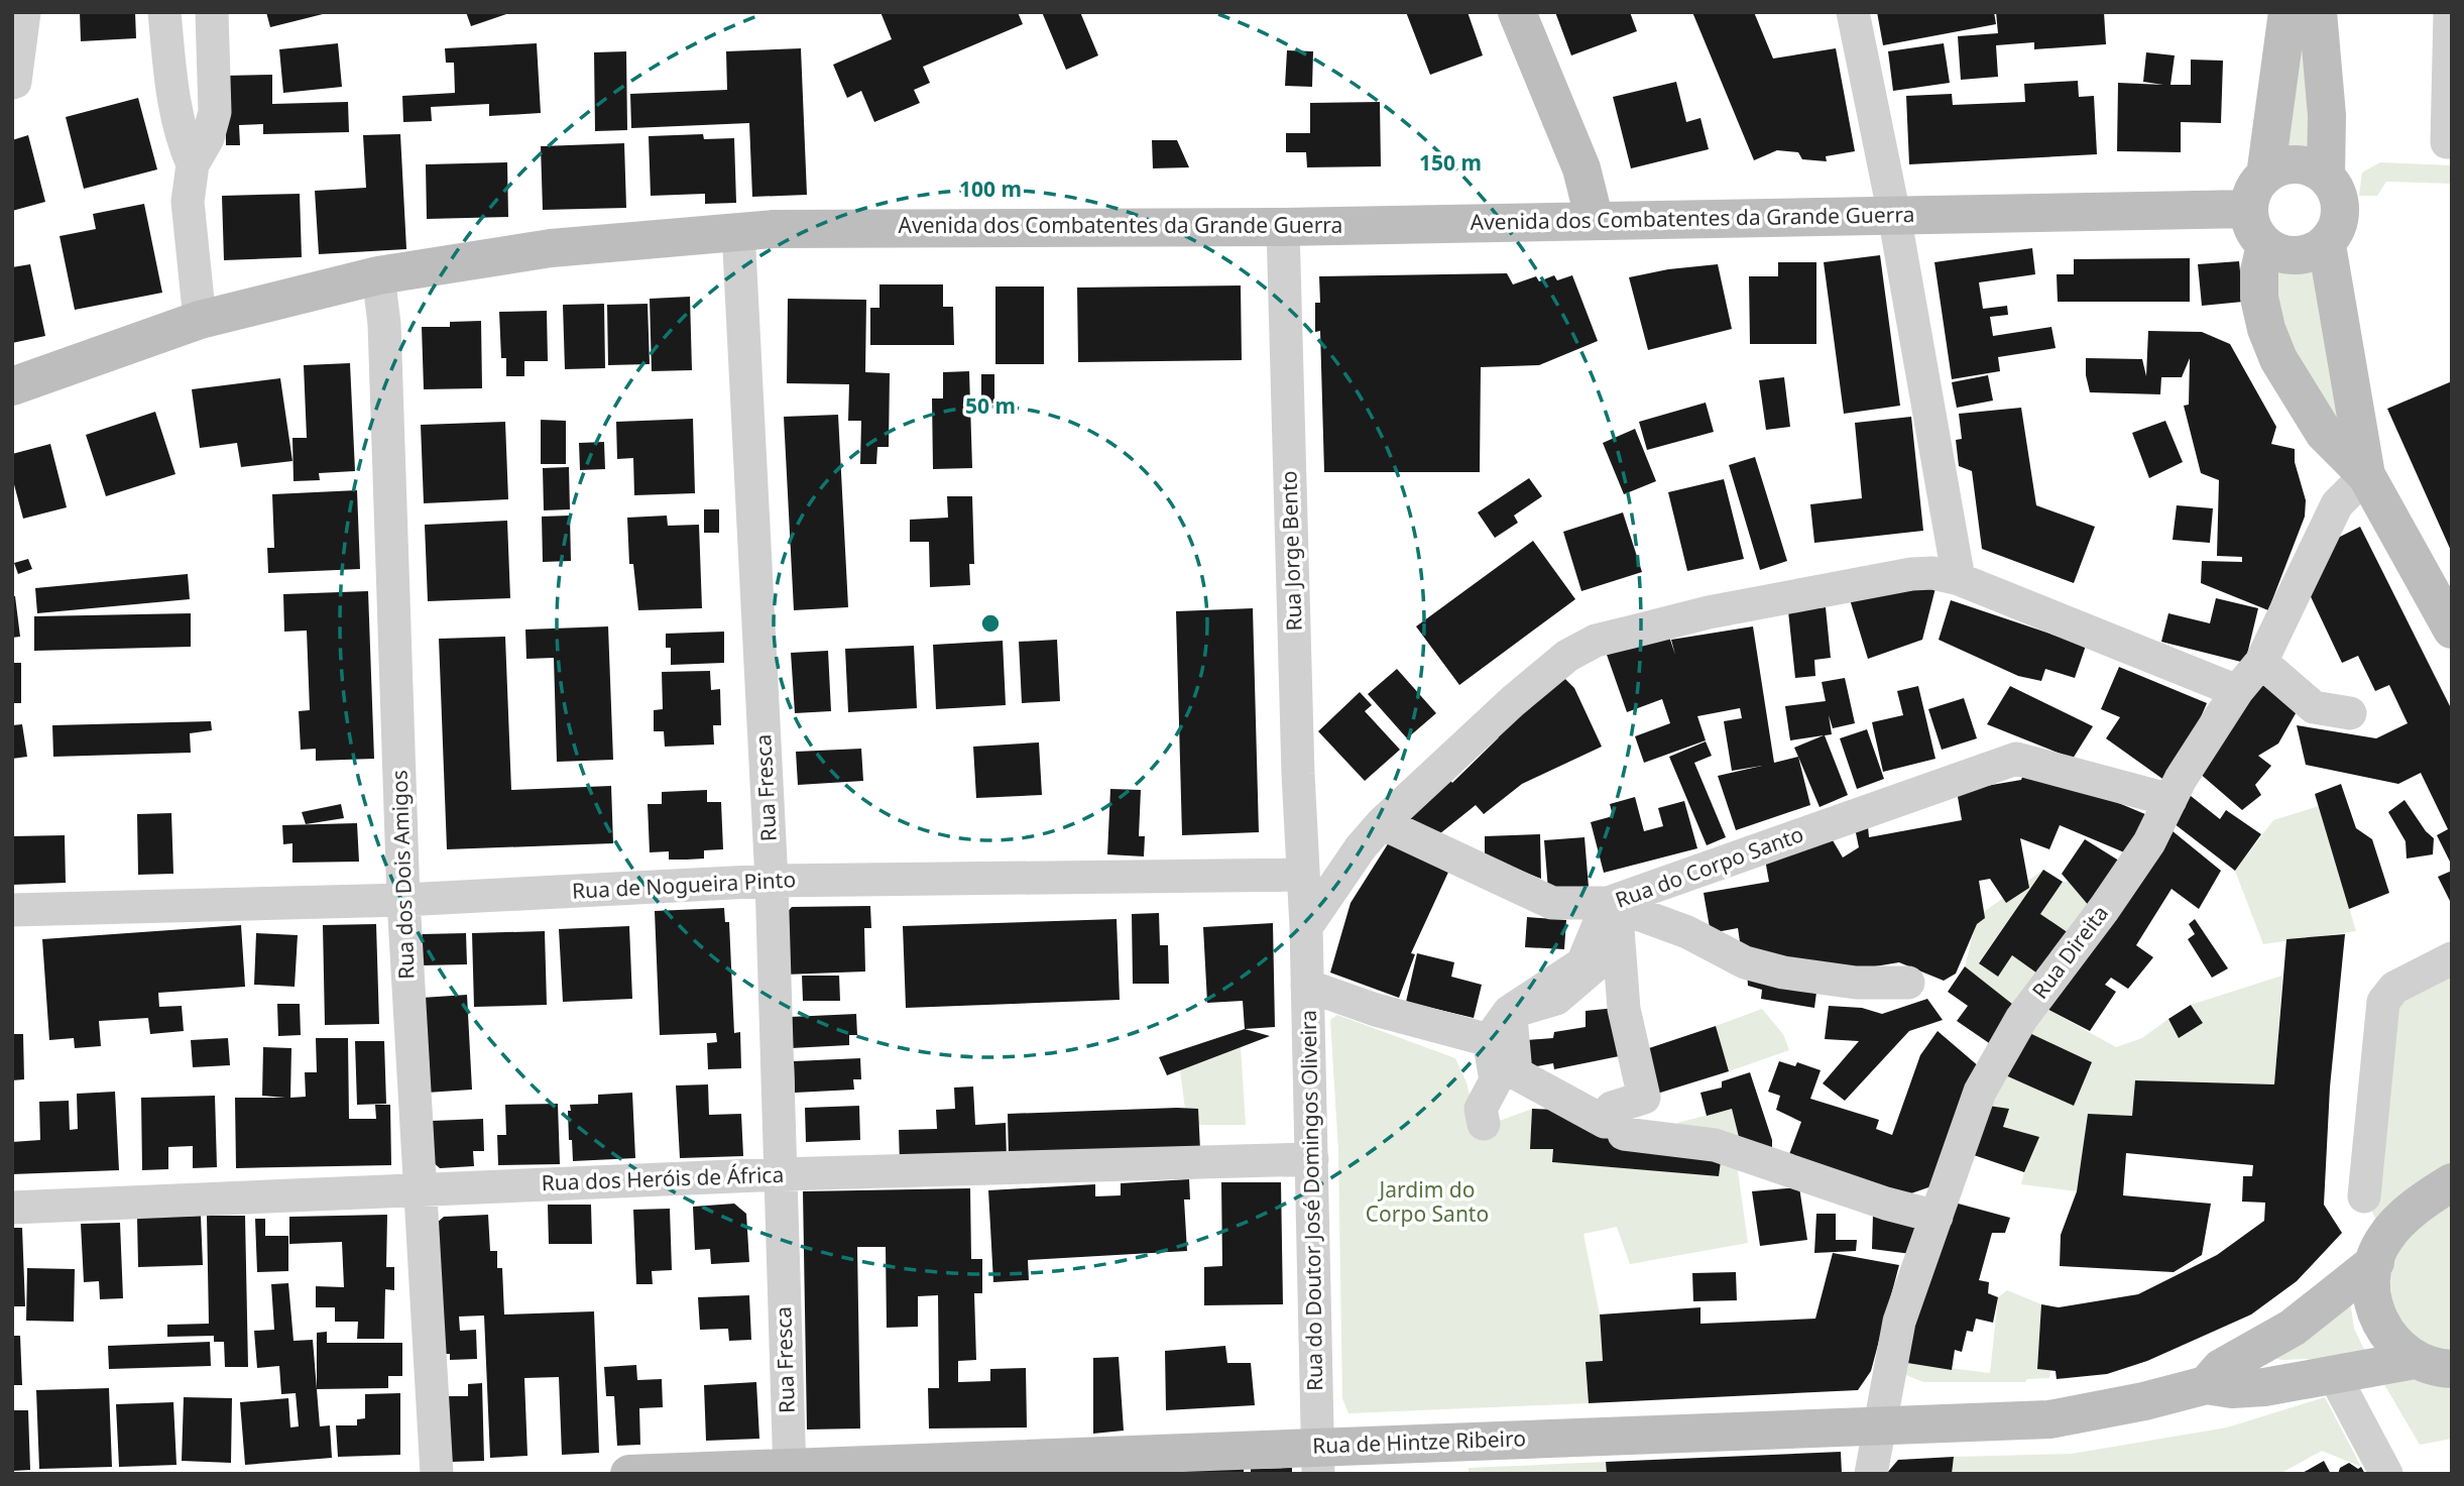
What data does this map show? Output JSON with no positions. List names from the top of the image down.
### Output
{
  "streets": {
    "main road": ["Avenida dos Combatentes da Grande Guerra", "Rua de Hintze Ribeiro"],
    "street": [
      "Rua Jorge Bento",
      "Rua Fresca",
      "Rua do Corpo Santo",
      "Rua dos Dois Amigos",
      "Rua de Nogueira Pinto",
      "Rua Direita",
      "Rua dos Heróis de África",
      "Rua do Doutor José Domingos Oliveira"
    ]
  },
  "crossings": [
    ["Avenida dos Combatentes da Grande Guerra", "Rua Jorge Bento"],
    ["Avenida dos Combatentes da Grande Guerra", "Rua Fresca"],
    ["Avenida dos Combatentes da Grande Guerra", "Rua dos Dois Amigos"],
    ["Rua Jorge Bento", "Rua de Nogueira Pinto"],
    ["Rua Fresca", "Rua de Nogueira Pinto"],
    ["Rua Fresca", "Rua dos Heróis de África"],
    ["Rua Fresca", "Rua de Hintze Ribeiro"],
    ["Rua do Corpo Santo", "Rua Direita"],
    ["Rua dos Dois Amigos", "Rua de Nogueira Pinto"],
    ["Rua dos Dois Amigos", "Rua dos Heróis de África"],
    ["Rua Direita", "Rua de Hintze Ribeiro"],
    ["Rua dos Heróis de África", "Rua do Doutor José Domingos Oliveira"],
    ["Rua do Doutor José Domingos Oliveira", "Rua de Hintze Ribeiro"]
  ],
  "parks": ["Jardim do Corpo Santo"],
  "rings": ["150 m", "100 m", "50 m"]
}
